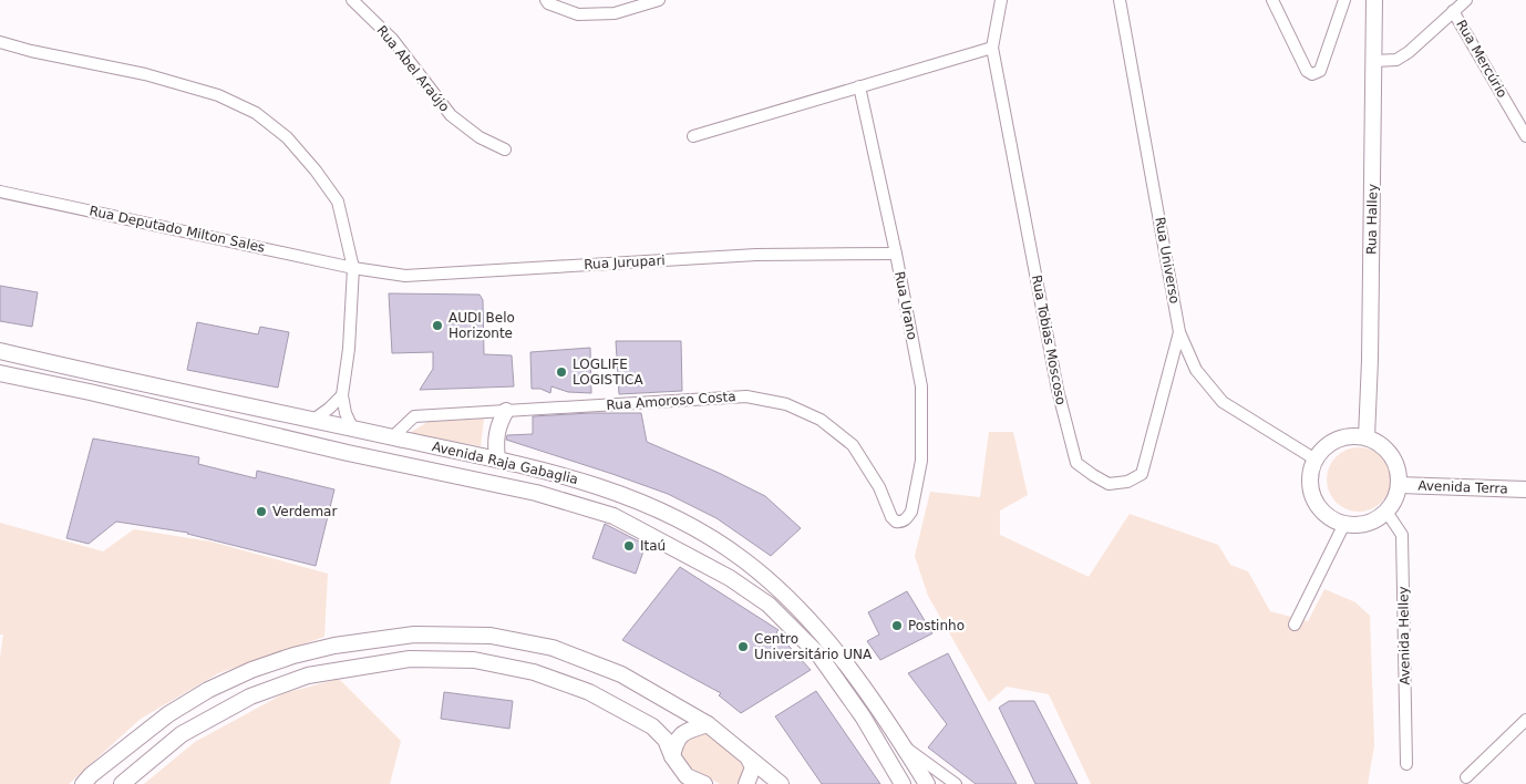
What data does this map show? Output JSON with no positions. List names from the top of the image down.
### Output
{
  "streets": {
    "main road": ["Rua Halley", "Avenida Raja Gabaglia", "Avenida Terra"],
    "street": [
      "Rua Mercúrio",
      "Rua Abel Araújo",
      "Rua Deputado Milton Sales",
      "Rua Universo",
      "Rua Jurupari",
      "Rua Urano",
      "Rua Tobias Moscoso",
      "Rua Amoroso Costa",
      "Avenida Helley"
    ]
  },
  "crossings": [
    ["Rua Halley", "Rua Universo"],
    ["Rua Halley", "Avenida Terra"],
    ["Rua Halley", "Avenida Helley"],
    ["Rua Deputado Milton Sales", "Rua Jurupari"],
    ["Rua Universo", "Rua Tobias Moscoso"],
    ["Rua Universo", "Avenida Terra"],
    ["Rua Universo", "Avenida Helley"],
    ["Rua Jurupari", "Rua Urano"],
    ["Rua Urano", "Rua Amoroso Costa"],
    ["Rua Amoroso Costa", "Avenida Raja Gabaglia"],
    ["Avenida Terra", "Avenida Helley"]
  ],
  "places": [
    "AUDI Belo Horizonte",
    "LOGLIFE LOGISTICA",
    "Verdemar",
    "Itaú",
    "Postinho",
    "Centro Universitário UNA"
  ]
}
